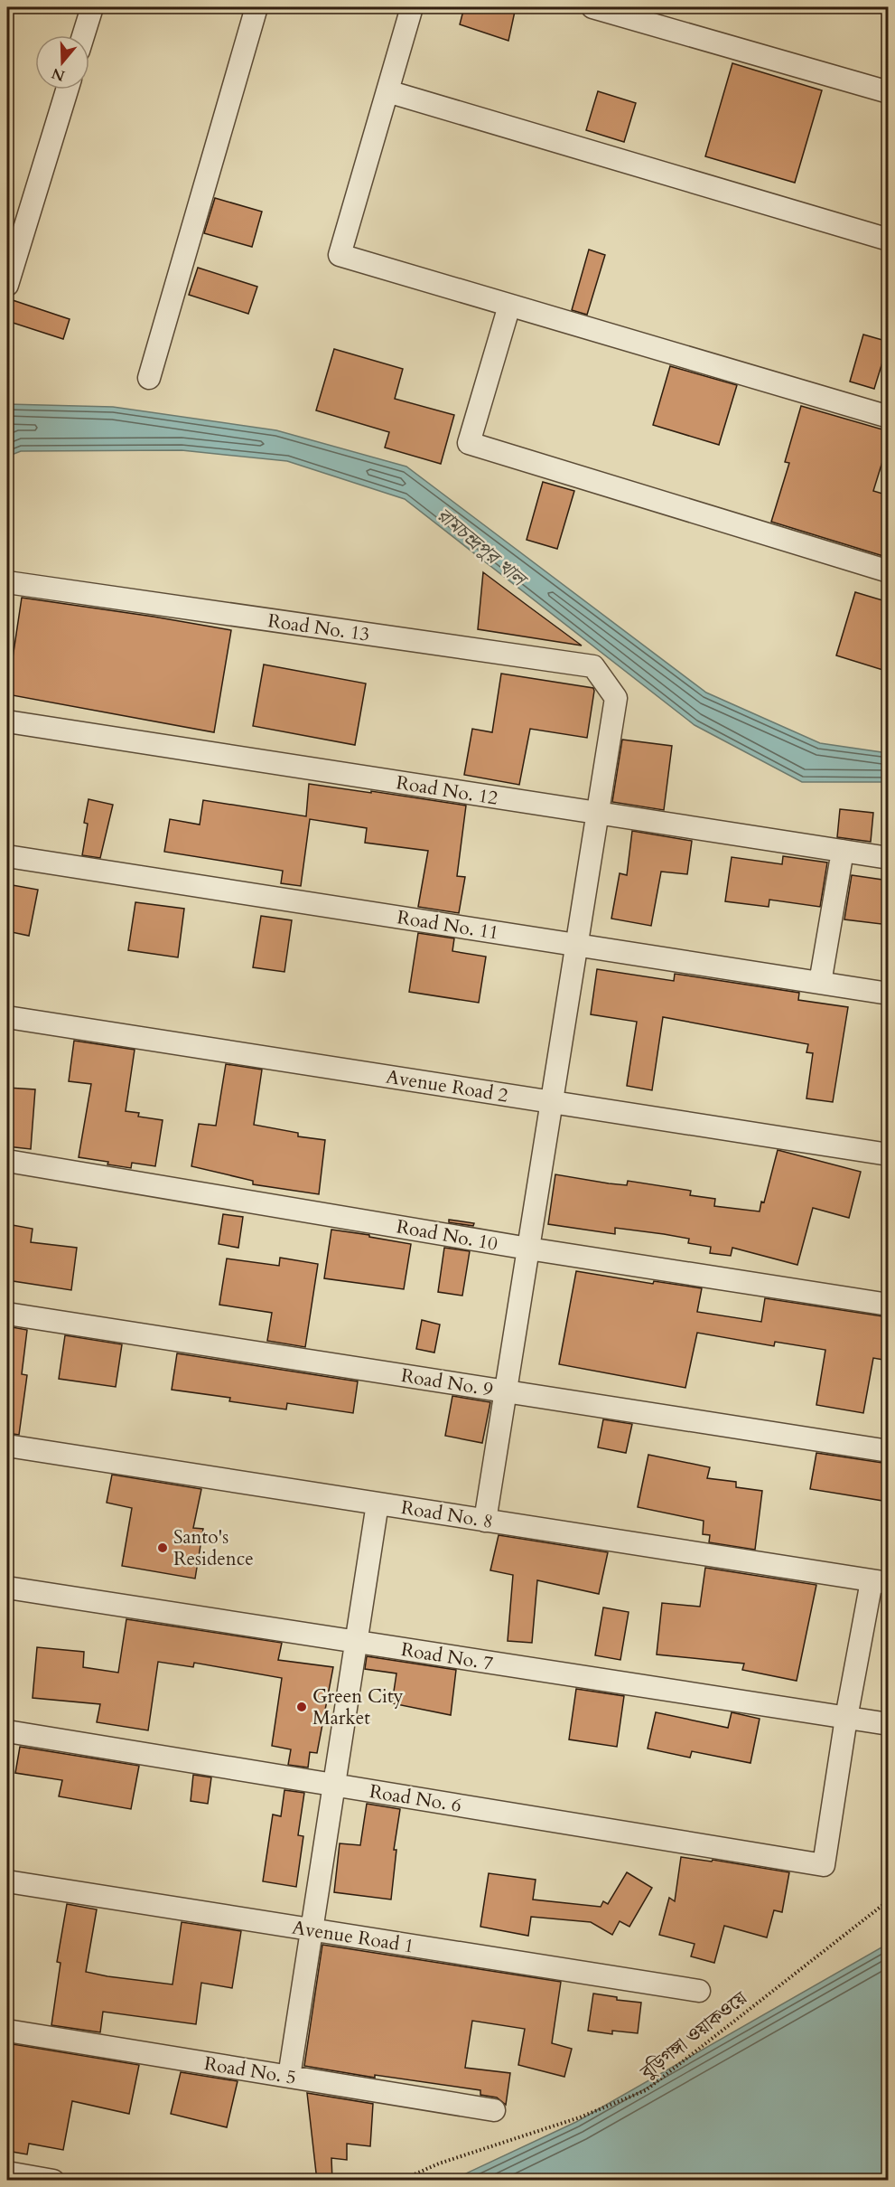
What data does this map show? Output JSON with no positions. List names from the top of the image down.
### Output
{
  "streets": {
    "street": [
      "Road No. 13",
      "Road No. 12",
      "Road No. 11",
      "Avenue Road 2",
      "Road No. 10",
      "Road No. 9",
      "Road No. 8",
      "Road No. 7",
      "Road No. 6",
      "Avenue Road 1",
      "Road No. 5"
    ],
    "path": ["বুড়িগঙ্গা ওয়াকওয়ে"]
  },
  "crossings": [
    ["Road No. 13", "Road No. 12"],
    ["Road No. 7", "Road No. 6"]
  ],
  "water": ["রামচন্দ্রপুর খাল"],
  "places": ["Santo's Residence", "Green City Market"],
  "north": "bottom"
}
